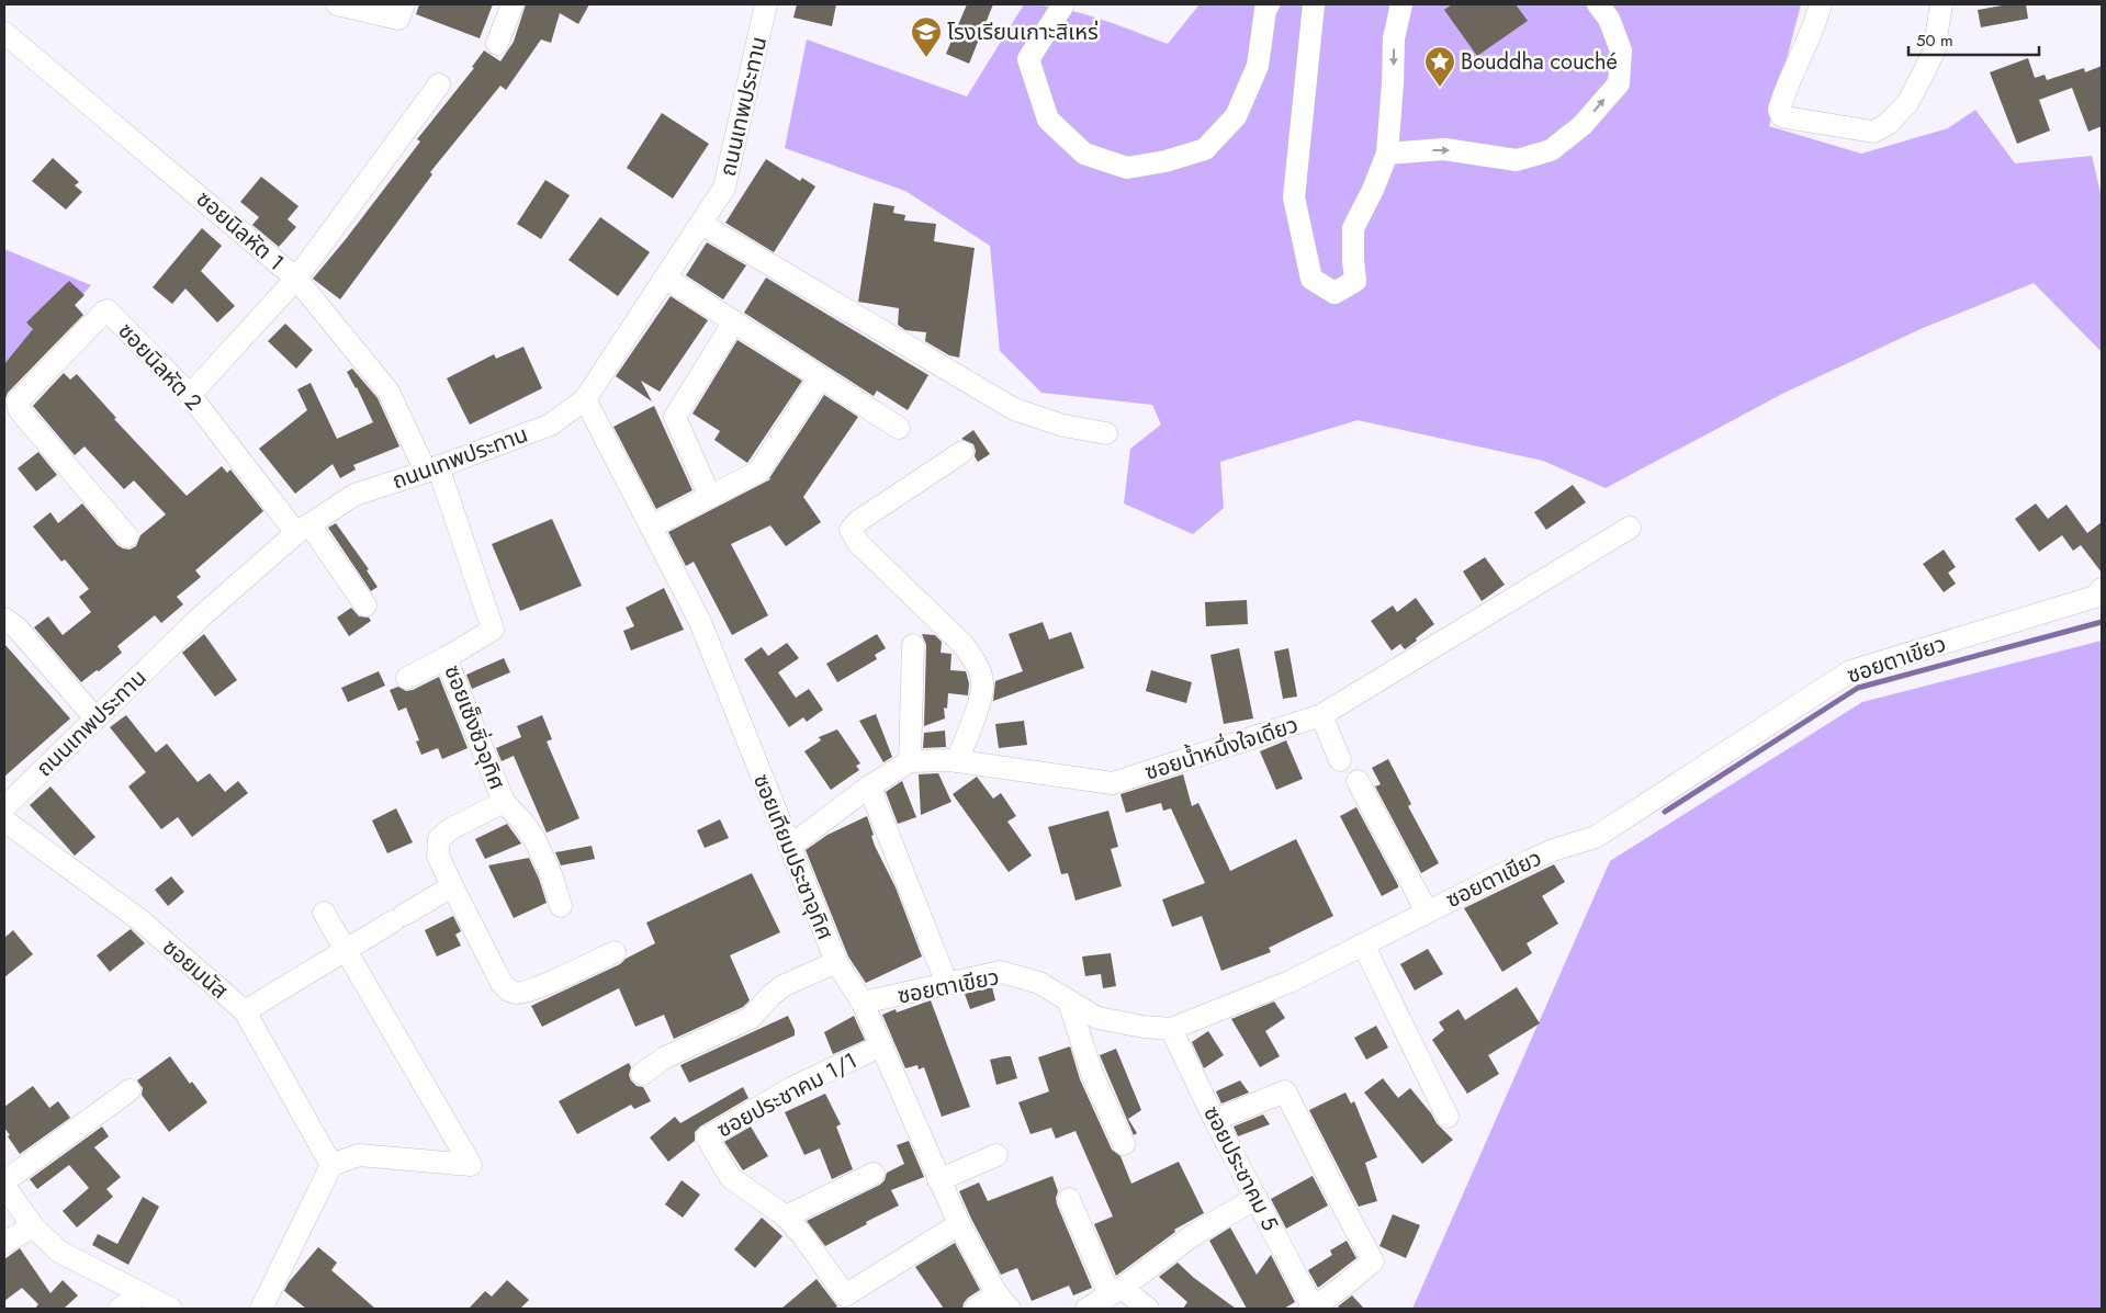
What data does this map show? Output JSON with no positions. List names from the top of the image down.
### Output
{
  "streets": {
    "street": [
      "ถนนเทพประทาน",
      "ซอยนิลหัต 1",
      "ซอยนิลหัต 2",
      "ซอยตาเขียว",
      "ซอยเซ็งซิ่วอุทิศ",
      "ซอยน้ำหนึ่งใจเดียว",
      "ซอยเทียมประชาอุทิศ",
      "ซอยมนัส",
      "ซอยประชาคม 1/1",
      "ซอยประชาคม 5"
    ]
  },
  "crossings": [
    ["ถนนเทพประทาน", "ซอยนิลหัต 1"],
    ["ถนนเทพประทาน", "ซอยนิลหัต 2"],
    ["ถนนเทพประทาน", "ซอยเซ็งซิ่วอุทิศ"],
    ["ถนนเทพประทาน", "ซอยเทียมประชาอุทิศ"],
    ["ซอยนิลหัต 1", "ซอยเซ็งซิ่วอุทิศ"],
    ["ซอยตาเขียว", "ซอยเทียมประชาอุทิศ"],
    ["ซอยตาเขียว", "ซอยประชาคม 5"],
    ["ซอยเทียมประชาอุทิศ", "ซอยประชาคม 1/1"]
  ],
  "places": {
    "school or university": ["โรงเรียนเกาะสิเหร่"],
    "place": ["Bouddha couché"]
  },
  "scale_bar": "50 m"
}
